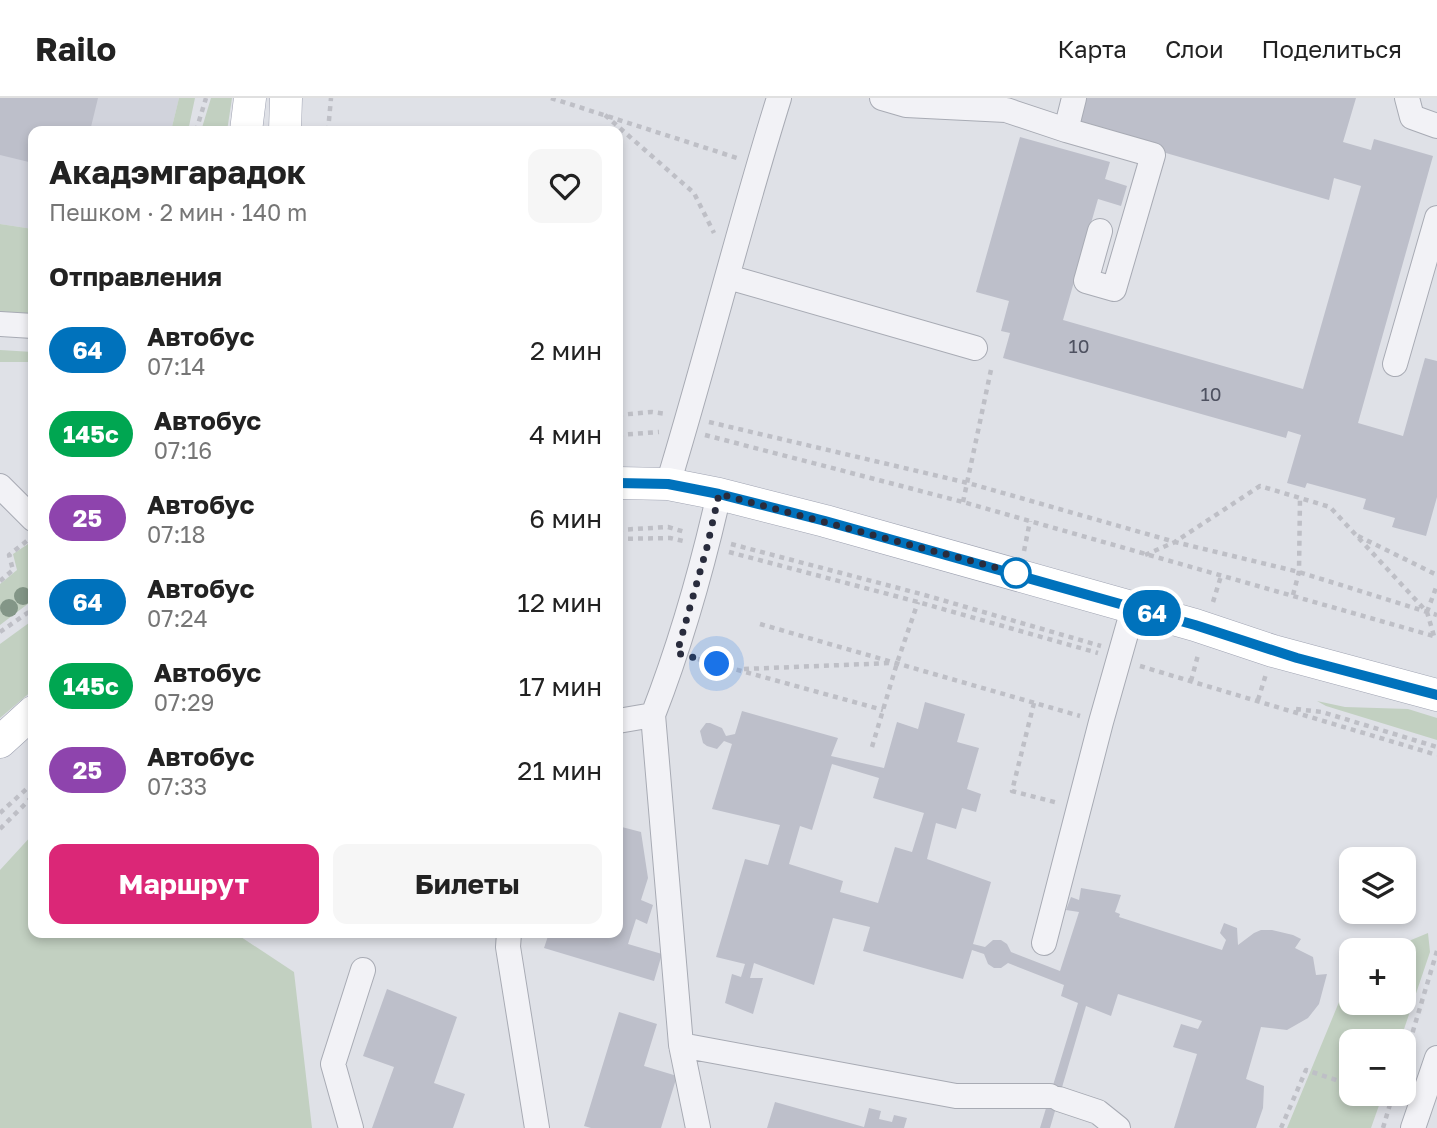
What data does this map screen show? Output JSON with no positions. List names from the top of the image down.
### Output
{
  "lines": ["bus line 64"],
  "house_numbers": ["10", "10"],
  "page": {
    "header": "Railo",
    "nav": ["Карта", "Слои", "Поделиться"],
    "on_map": "64",
    "heading": [
      ["Акадэмгарадок", "Пешком · 2 мин · 140 m"],
      "Отправления"
    ],
    "list": [
      {
        "mark": "64",
        "name": "Автобус",
        "note": "07:14",
        "value": "2 мин"
      },
      {
        "mark": "145с",
        "name": "Автобус",
        "note": "07:16",
        "value": "4 мин"
      },
      {
        "mark": "25",
        "name": "Автобус",
        "note": "07:18",
        "value": "6 мин"
      },
      {
        "mark": "64",
        "name": "Автобус",
        "note": "07:24",
        "value": "12 мин"
      },
      {
        "mark": "145с",
        "name": "Автобус",
        "note": "07:29",
        "value": "17 мин"
      },
      {
        "mark": "25",
        "name": "Автобус",
        "note": "07:33",
        "value": "21 мин"
      }
    ],
    "buttons": ["Маршрут", "Билеты"],
    "map_buttons": ["+", "−"]
  }
}
